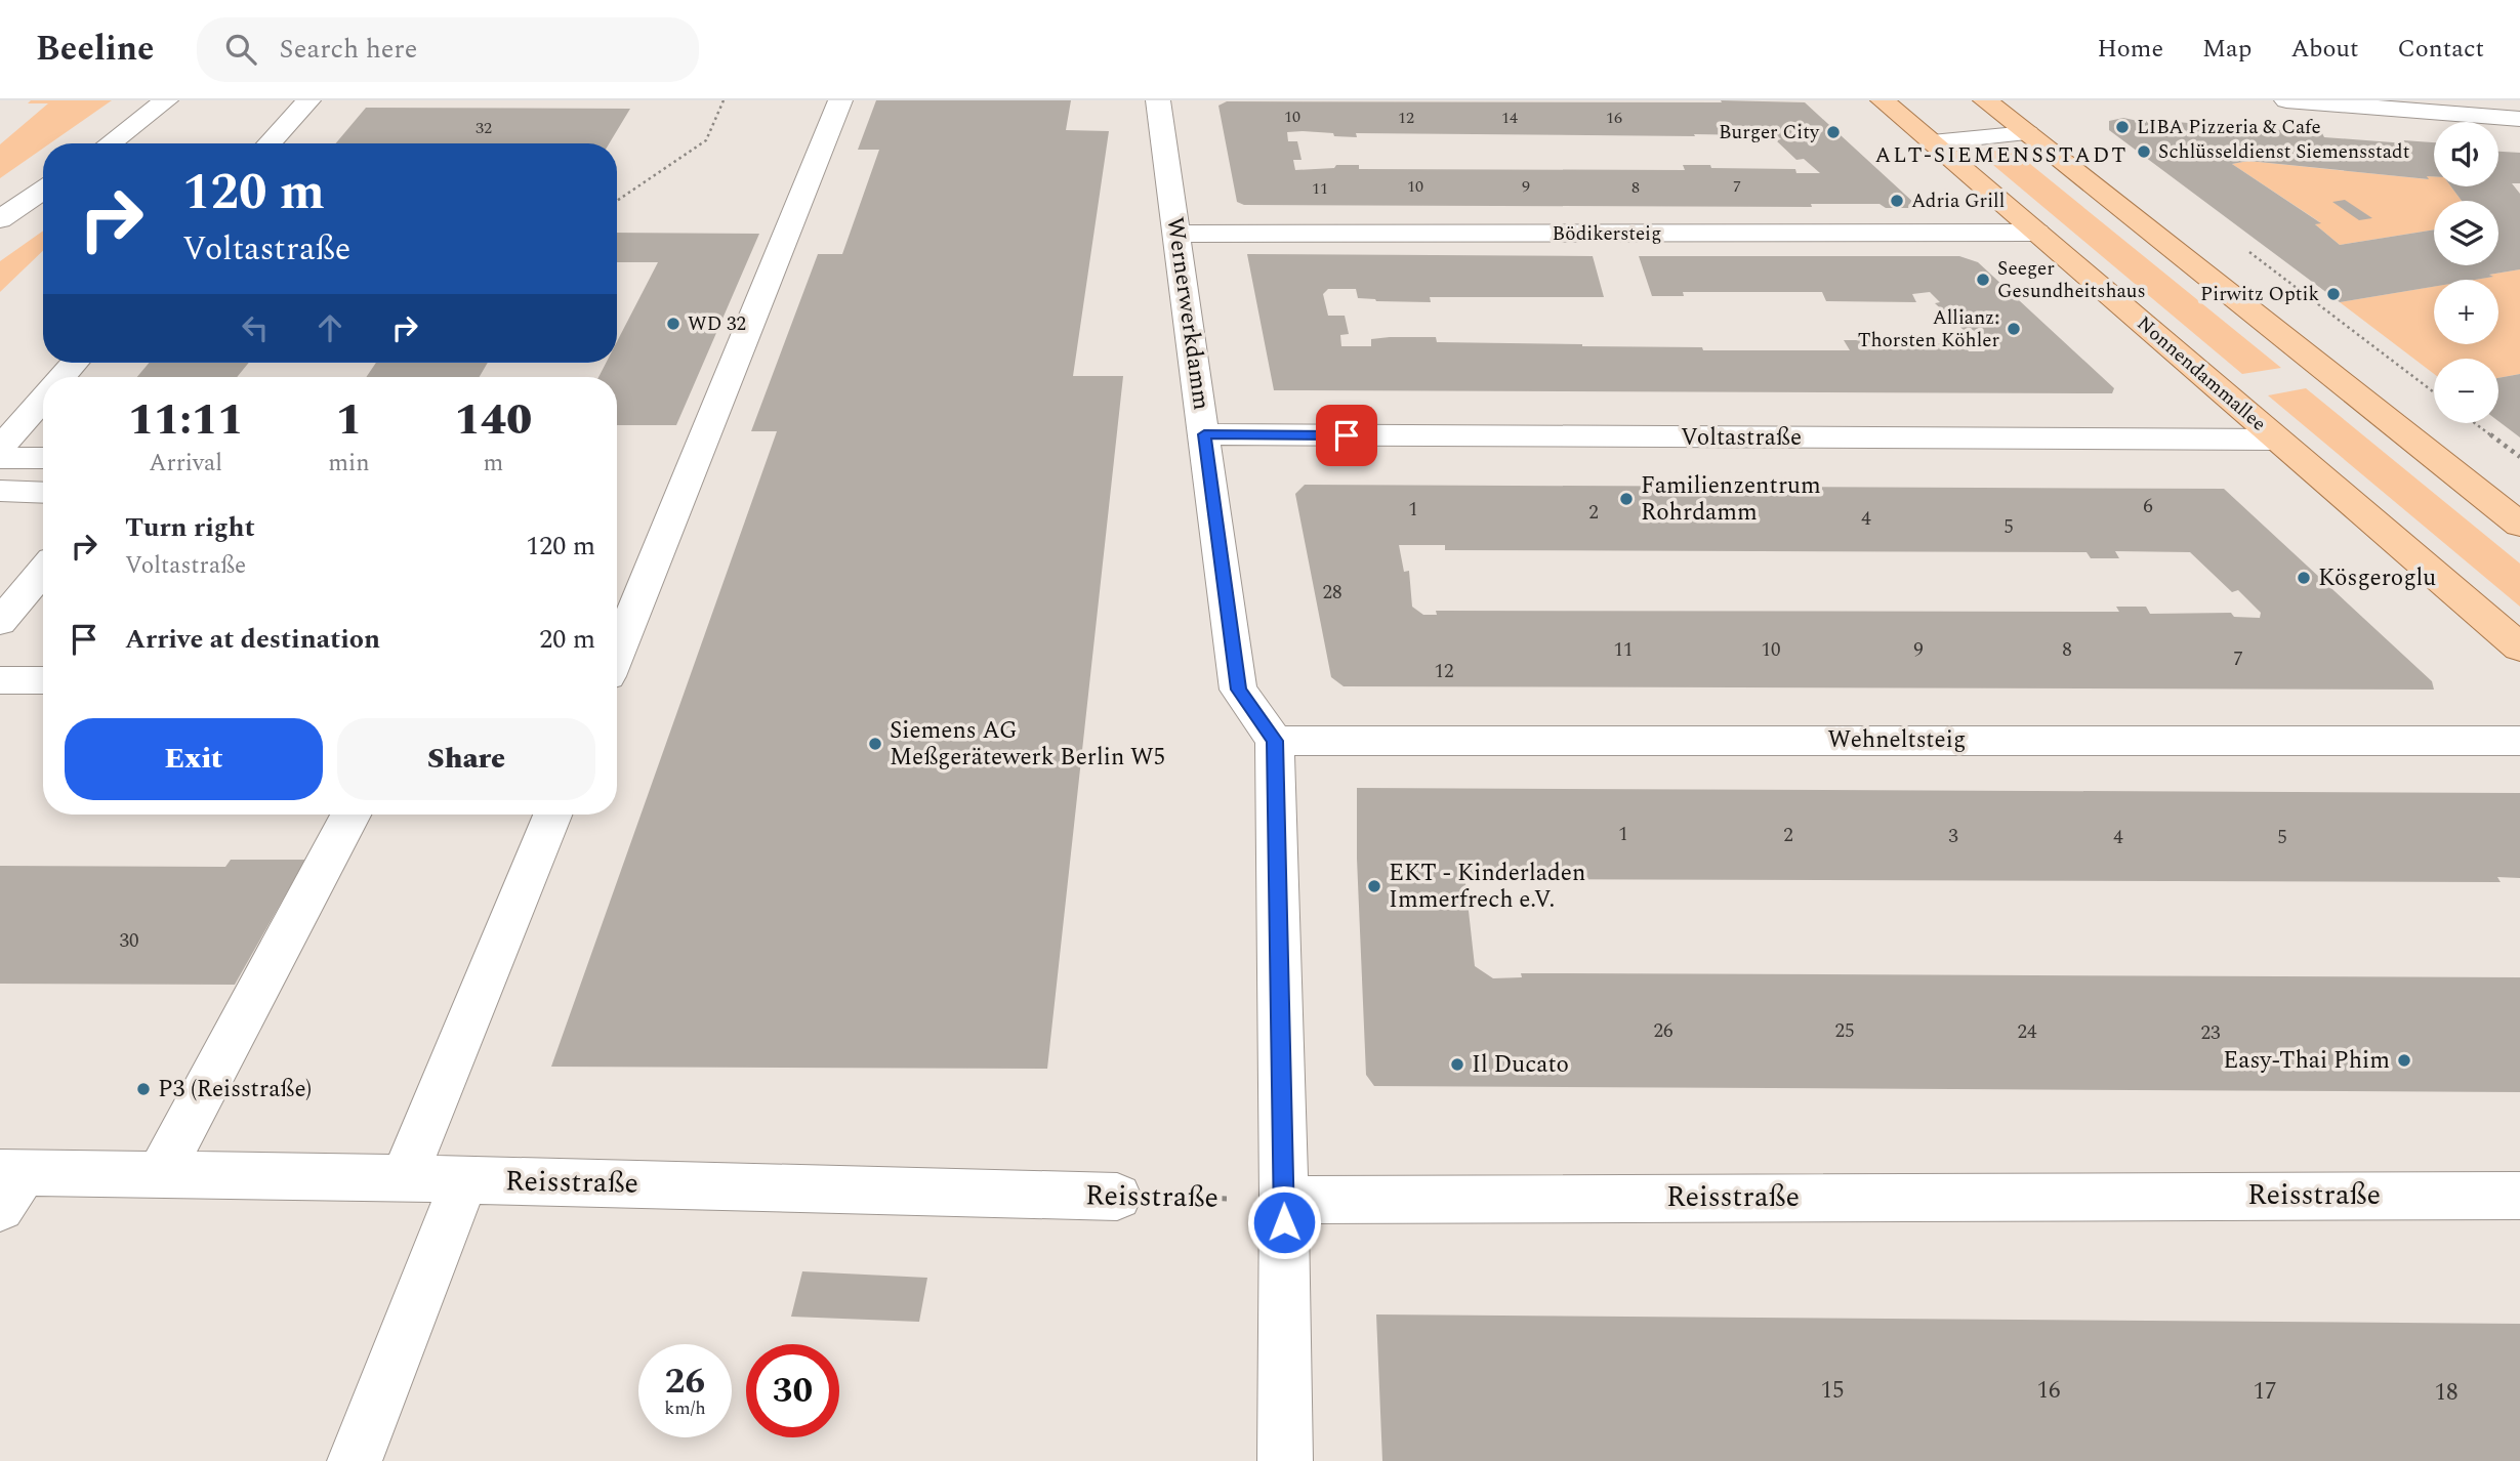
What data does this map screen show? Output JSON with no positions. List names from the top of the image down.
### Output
{
  "streets": {
    "main road": ["Nonnendammallee"],
    "street": [
      "Bödikersteig",
      "Wernerwerkdamm",
      "Voltastraße",
      "Wehneltsteig",
      "Reisstraße"
    ]
  },
  "crossings": [
    ["Bödikersteig", "Wernerwerkdamm"],
    ["Bödikersteig", "Nonnendammallee"],
    ["Wernerwerkdamm", "Voltastraße"],
    ["Wernerwerkdamm", "Wehneltsteig"],
    ["Nonnendammallee", "Voltastraße"]
  ],
  "districts": ["ALT-SIEMENSSTADT"],
  "places": [
    "LIBA Pizzeria & Cafe",
    "Burger City",
    "Schlüsseldienst Siemensstadt",
    "Adria Grill",
    "Seeger Gesundheitshaus",
    "Pirwitz Optik",
    "WD 32",
    "Allianz: Thorsten Köhler",
    "Familienzentrum Rohrdamm",
    "Kösgeroglu",
    "Siemens AG Meßgerätewerk Berlin W5",
    "EKT - Kinderladen Immerfrech e.V.",
    "Easy-Thai Phim",
    "Il Ducato",
    "P3 (Reisstraße)"
  ],
  "house_numbers": [
    "10",
    "12",
    "14",
    "16",
    "32",
    "10",
    "9",
    "7",
    "8",
    "11",
    "6",
    "1",
    "2",
    "4",
    "5",
    "28",
    "11",
    "10",
    "9",
    "8",
    "7",
    "12",
    "1",
    "2",
    "3",
    "4",
    "5",
    "30",
    "26",
    "25",
    "24",
    "23",
    "15",
    "16",
    "17",
    "18"
  ],
  "page": {
    "header": "Beeline",
    "search": "Search here",
    "nav": [
      "Home",
      "Map",
      "About",
      "Contact"
    ],
    "map_buttons": ["+", "−"],
    "turn": ["120 m", "Voltastraße"],
    "eta": [
      "11:11",
      "Arrival",
      "1",
      "min",
      "140",
      "m"
    ],
    "list": [
      {
        "name": "Turn right",
        "note": "Voltastraße",
        "value": "120 m"
      },
      {
        "name": "Arrive at destination",
        "value": "20 m"
      }
    ],
    "buttons": ["Exit", "Share"],
    "speed": "26 km/h",
    "limit": "30"
  }
}
